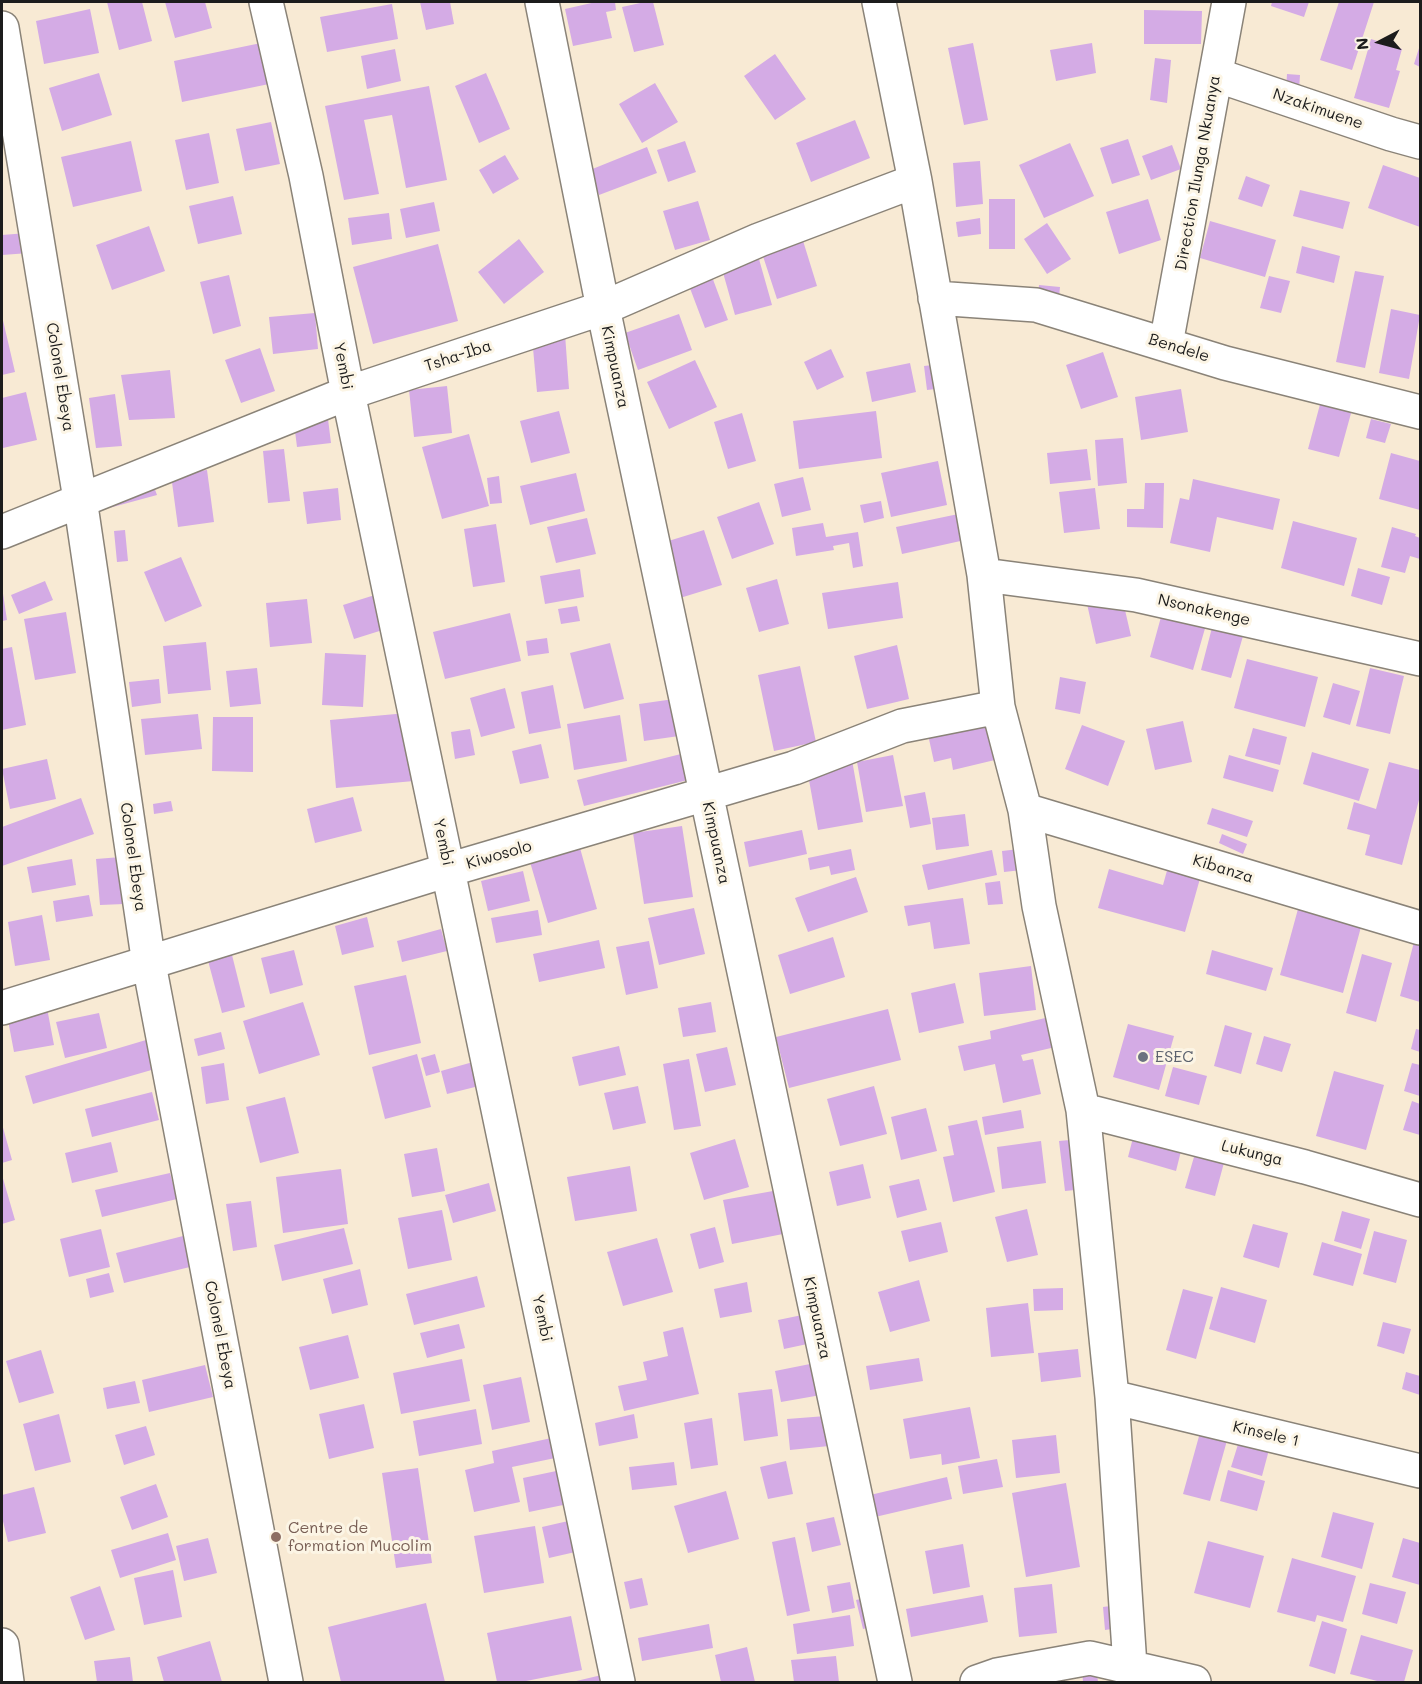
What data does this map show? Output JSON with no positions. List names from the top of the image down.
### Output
{
  "streets": {
    "street": [
      "Nzakimuene",
      "Direction Ilunga Nkuanya",
      "Bendele",
      "Tsha-Iba",
      "Yembi",
      "Kimpuanza",
      "Colonel Ebeya",
      "Nsonakenge",
      "Kiwosolo",
      "Kibanza",
      "Lukunga",
      "Kinsele 1"
    ]
  },
  "crossings": [
    ["Nzakimuene", "Direction Ilunga Nkuanya"],
    ["Direction Ilunga Nkuanya", "Bendele"],
    ["Tsha-Iba", "Yembi"],
    ["Tsha-Iba", "Kimpuanza"],
    ["Tsha-Iba", "Colonel Ebeya"],
    ["Yembi", "Kiwosolo"],
    ["Kimpuanza", "Kiwosolo"],
    ["Colonel Ebeya", "Kiwosolo"]
  ],
  "places": ["ESEC", "Centre de formation Mucolim"],
  "north": "left"
}
